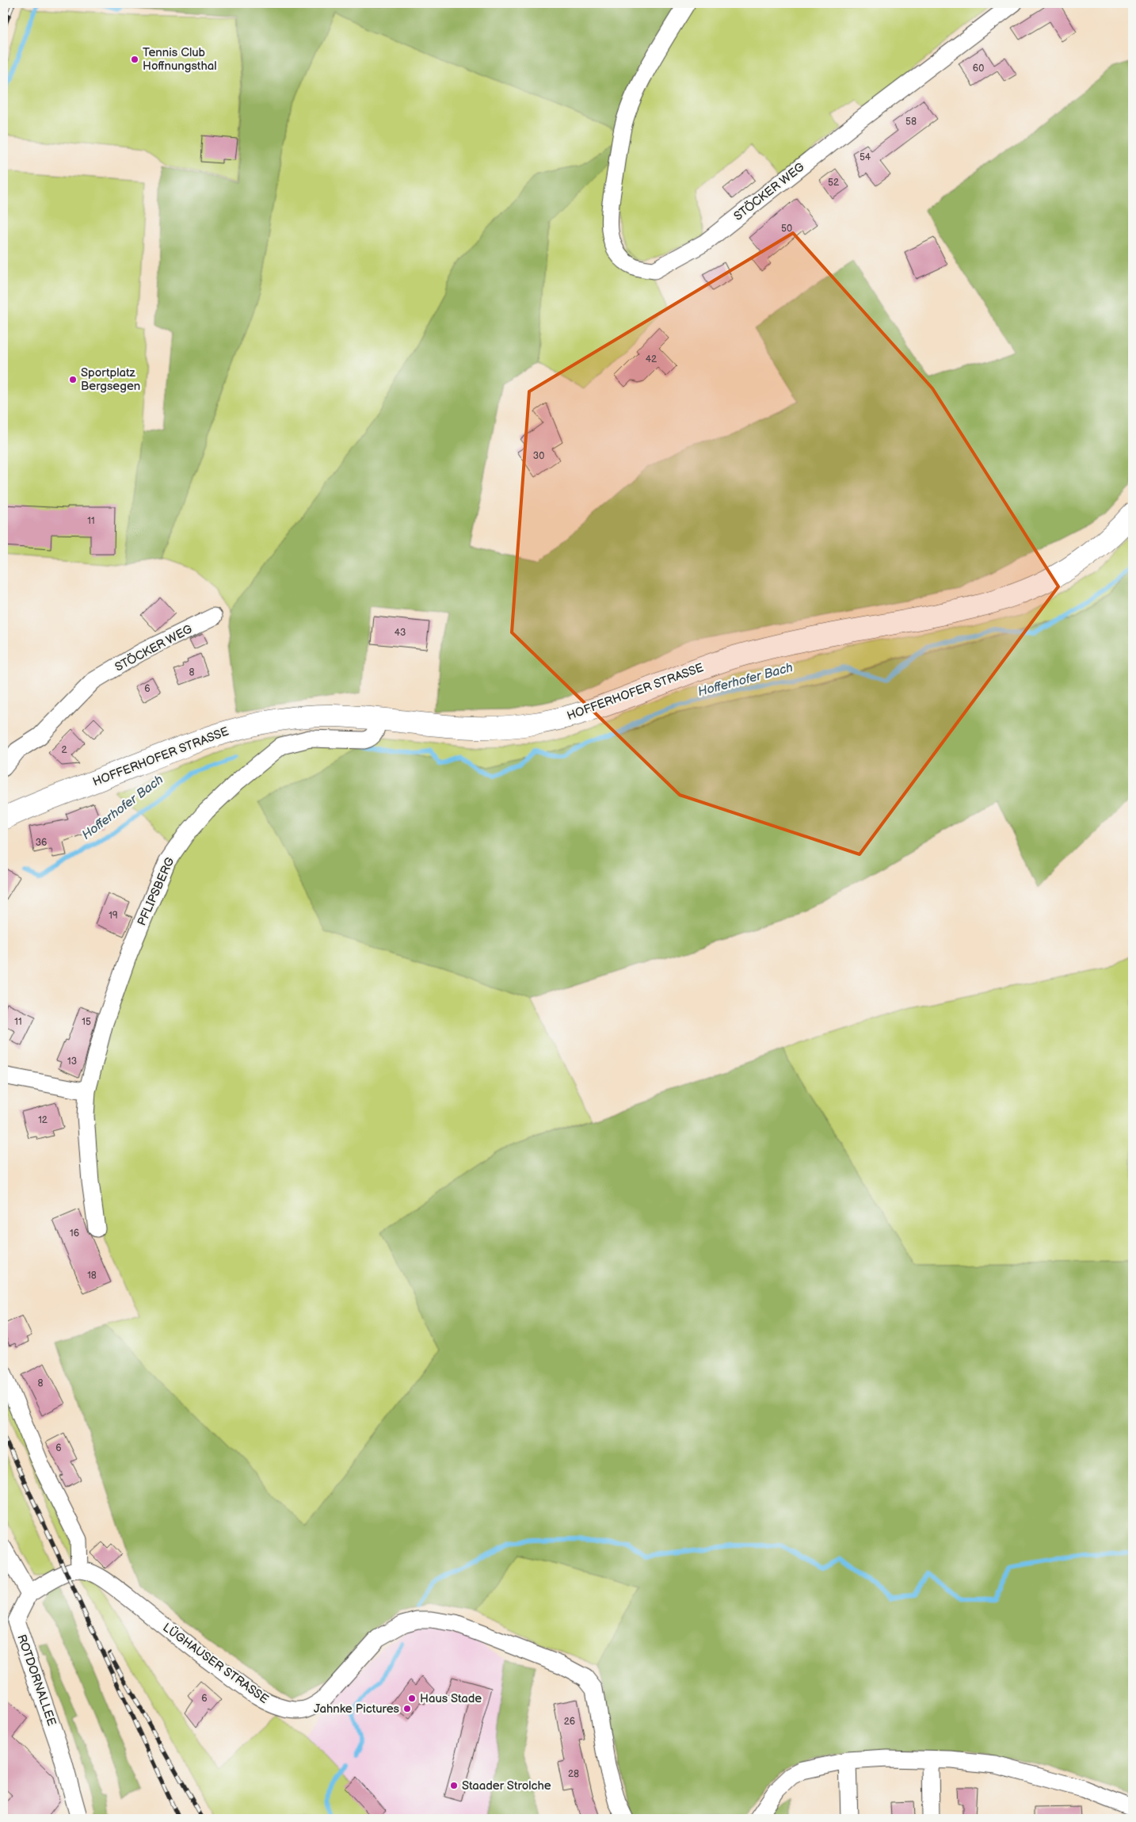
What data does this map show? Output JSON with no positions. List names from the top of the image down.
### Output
{
  "streets": {
    "street": [
      "STÖCKER WEG",
      "HOFFERHOFER STRASSE",
      "PFLIPSBERG",
      "LÜGHAUSER STRASSE",
      "ROTDORNALLEE"
    ]
  },
  "crossings": [
    ["HOFFERHOFER STRASSE", "PFLIPSBERG"]
  ],
  "water": ["Hofferhofer Bach"],
  "places": [
    "Tennis Club Hoffnungsthal",
    "Sportplatz Bergsegen",
    "Haus Stade",
    "Jahnke Pictures",
    "Staader Strolche"
  ],
  "house_numbers": [
    "60",
    "58",
    "54",
    "52",
    "50",
    "42",
    "30",
    "11",
    "43",
    "8",
    "6",
    "2",
    "36",
    "19",
    "11",
    "15",
    "13",
    "12",
    "16",
    "18",
    "8",
    "6",
    "6",
    "26",
    "28"
  ]
}
